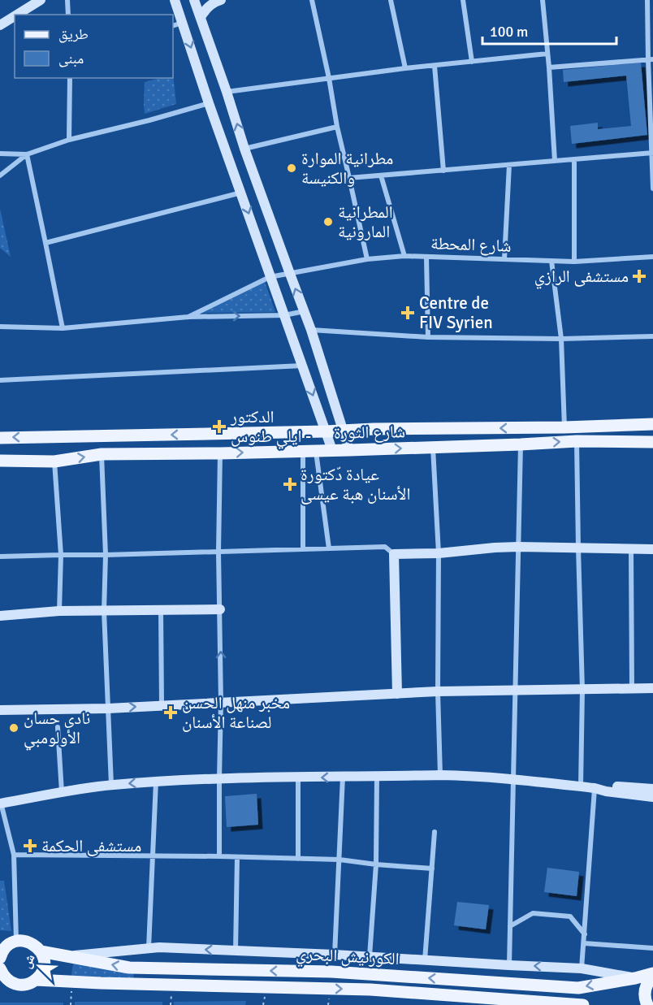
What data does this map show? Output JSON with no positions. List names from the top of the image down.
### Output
{
  "streets": {
    "main road": ["شارع الثورة", "الكورنيش البحري"],
    "street": ["شارع المحطة"]
  },
  "places": {
    "other": ["مطرانية الموارة والكنيسة", "المطرانية المارونية", "نادي حسان الأولومبي"],
    "health": [
      "مستشفى الرازي",
      "Centre de FIV Syrien",
      "الدكتور ايلي طنوس -",
      "عيادة دّكتورة الأسنان هبة عيسى",
      "مخبر منهل الحسن لصناعة الأسنان",
      "مستشفى الحكمة"
    ]
  },
  "legend": ["طريق", "مبنى"],
  "scale_bar": "100 m",
  "north": "top left"
}
